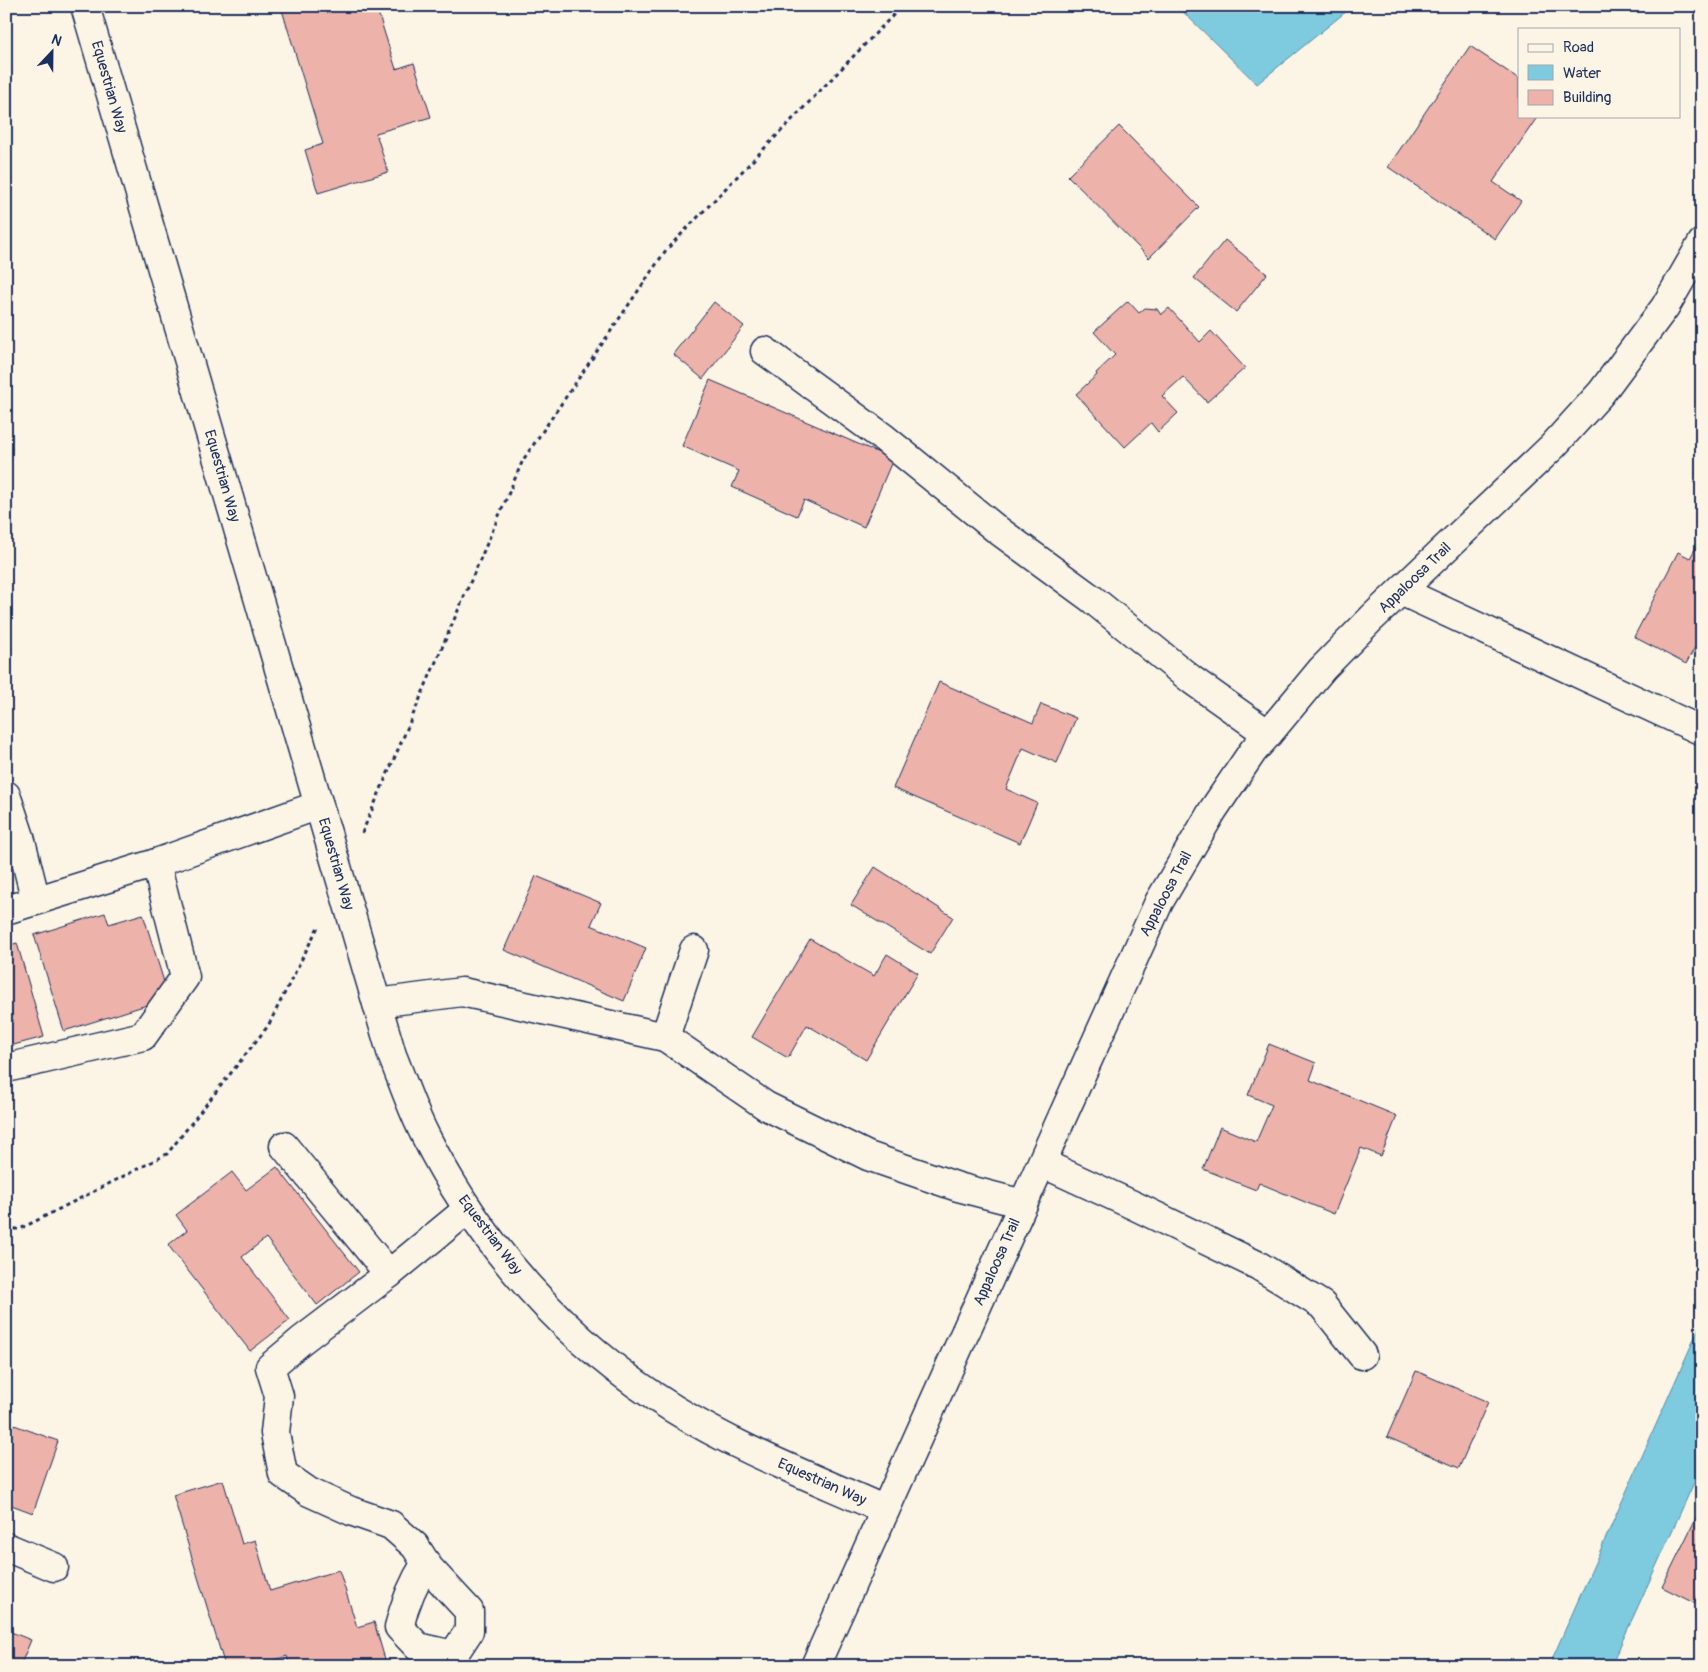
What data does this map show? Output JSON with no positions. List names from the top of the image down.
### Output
{
  "streets": {
    "street": ["Equestrian Way", "Appaloosa Trail"]
  },
  "crossings": [
    ["Equestrian Way", "Appaloosa Trail"]
  ],
  "legend": ["Road", "Water", "Building"],
  "north": "top"
}
